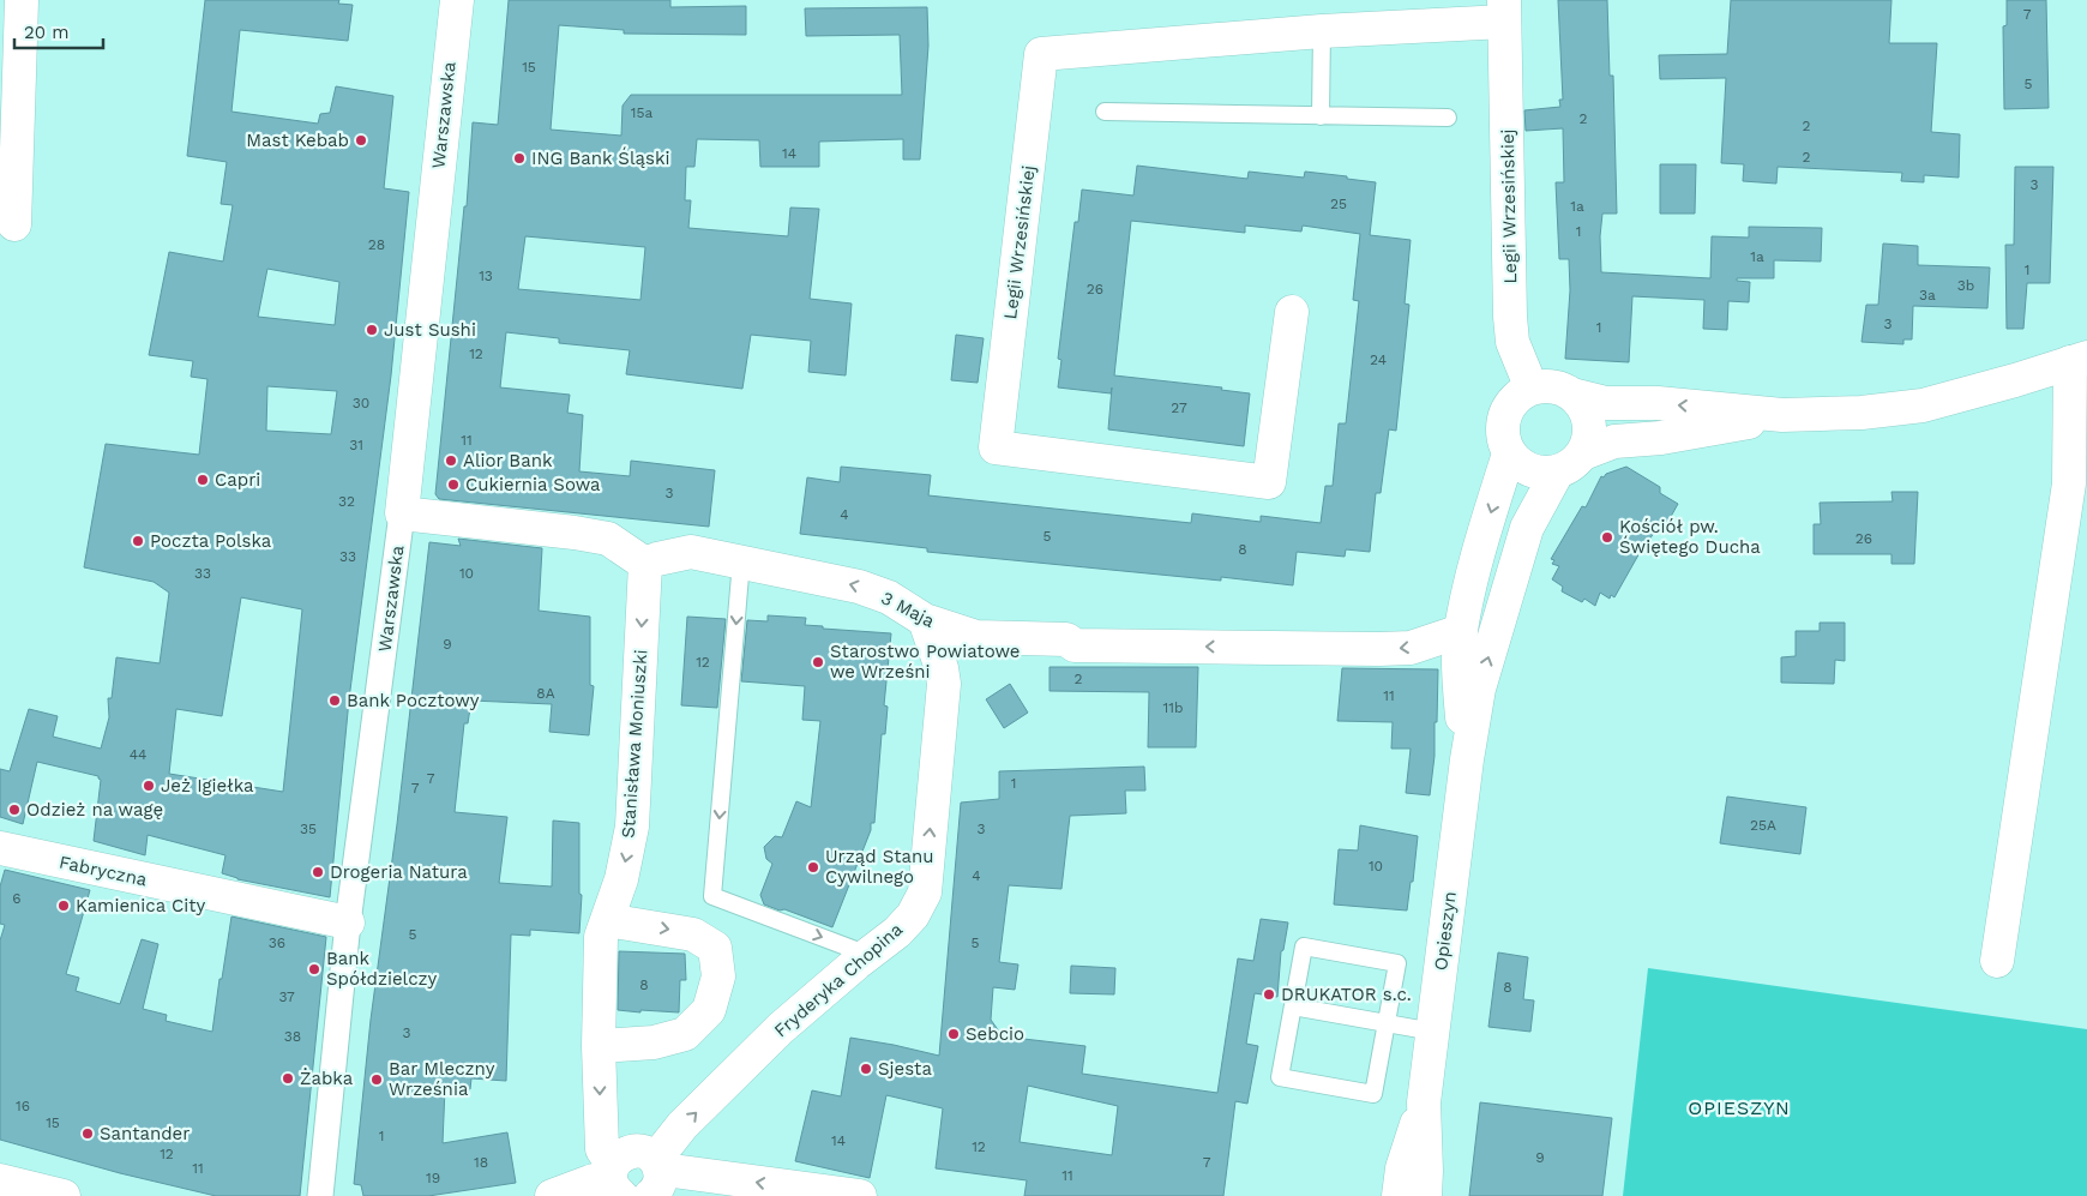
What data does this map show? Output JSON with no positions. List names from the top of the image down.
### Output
{
  "streets": {
    "street": [
      "Warszawska",
      "Legii Wrzesińskiej",
      "3 Maja",
      "Stanisława Moniuszki",
      "Fabryczna",
      "Opieszyn",
      "Fryderyka Chopina"
    ]
  },
  "crossings": [
    ["Warszawska", "Fabryczna"],
    ["Legii Wrzesińskiej", "Opieszyn"],
    ["3 Maja", "Stanisława Moniuszki"],
    ["3 Maja", "Opieszyn"],
    ["3 Maja", "Fryderyka Chopina"]
  ],
  "one_way": ["3 Maja", "Stanisława Moniuszki", "Fryderyka Chopina"],
  "districts": ["OPIESZYN"],
  "places": [
    "Mast Kebab",
    "ING Bank Śląski",
    "Just Sushi",
    "Alior Bank",
    "Capri",
    "Cukiernia Sowa",
    "Kościół pw. Świętego Ducha",
    "Poczta Polska",
    "Starostwo Powiatowe we Wrześni",
    "Bank Pocztowy",
    "Jeż Igiełka",
    "Odzież na wagę",
    "Urząd Stanu Cywilnego",
    "Drogeria Natura",
    "Kamienica City",
    "Bank Spółdzielczy",
    "DRUKATOR s.c.",
    "Sebcio",
    "Sjesta",
    "Żabka",
    "Bar Mleczny Września",
    "Santander"
  ],
  "house_numbers": [
    "7",
    "15",
    "5",
    "15a",
    "2",
    "2",
    "14",
    "2",
    "3",
    "25",
    "1a",
    "1",
    "28",
    "1a",
    "1",
    "13",
    "3b",
    "26",
    "3a",
    "3",
    "1",
    "12",
    "24",
    "30",
    "27",
    "11",
    "31",
    "3",
    "32",
    "4",
    "5",
    "26",
    "8",
    "33",
    "33",
    "10",
    "9",
    "12",
    "2",
    "8A",
    "11",
    "11b",
    "44",
    "7",
    "1",
    "7",
    "25A",
    "35",
    "3",
    "10",
    "4",
    "6",
    "5",
    "36",
    "5",
    "8",
    "8",
    "37",
    "3",
    "38",
    "16",
    "15",
    "1",
    "14",
    "12",
    "12",
    "9",
    "18",
    "7",
    "11",
    "11",
    "19"
  ],
  "scale_bar": "20 m"
}
